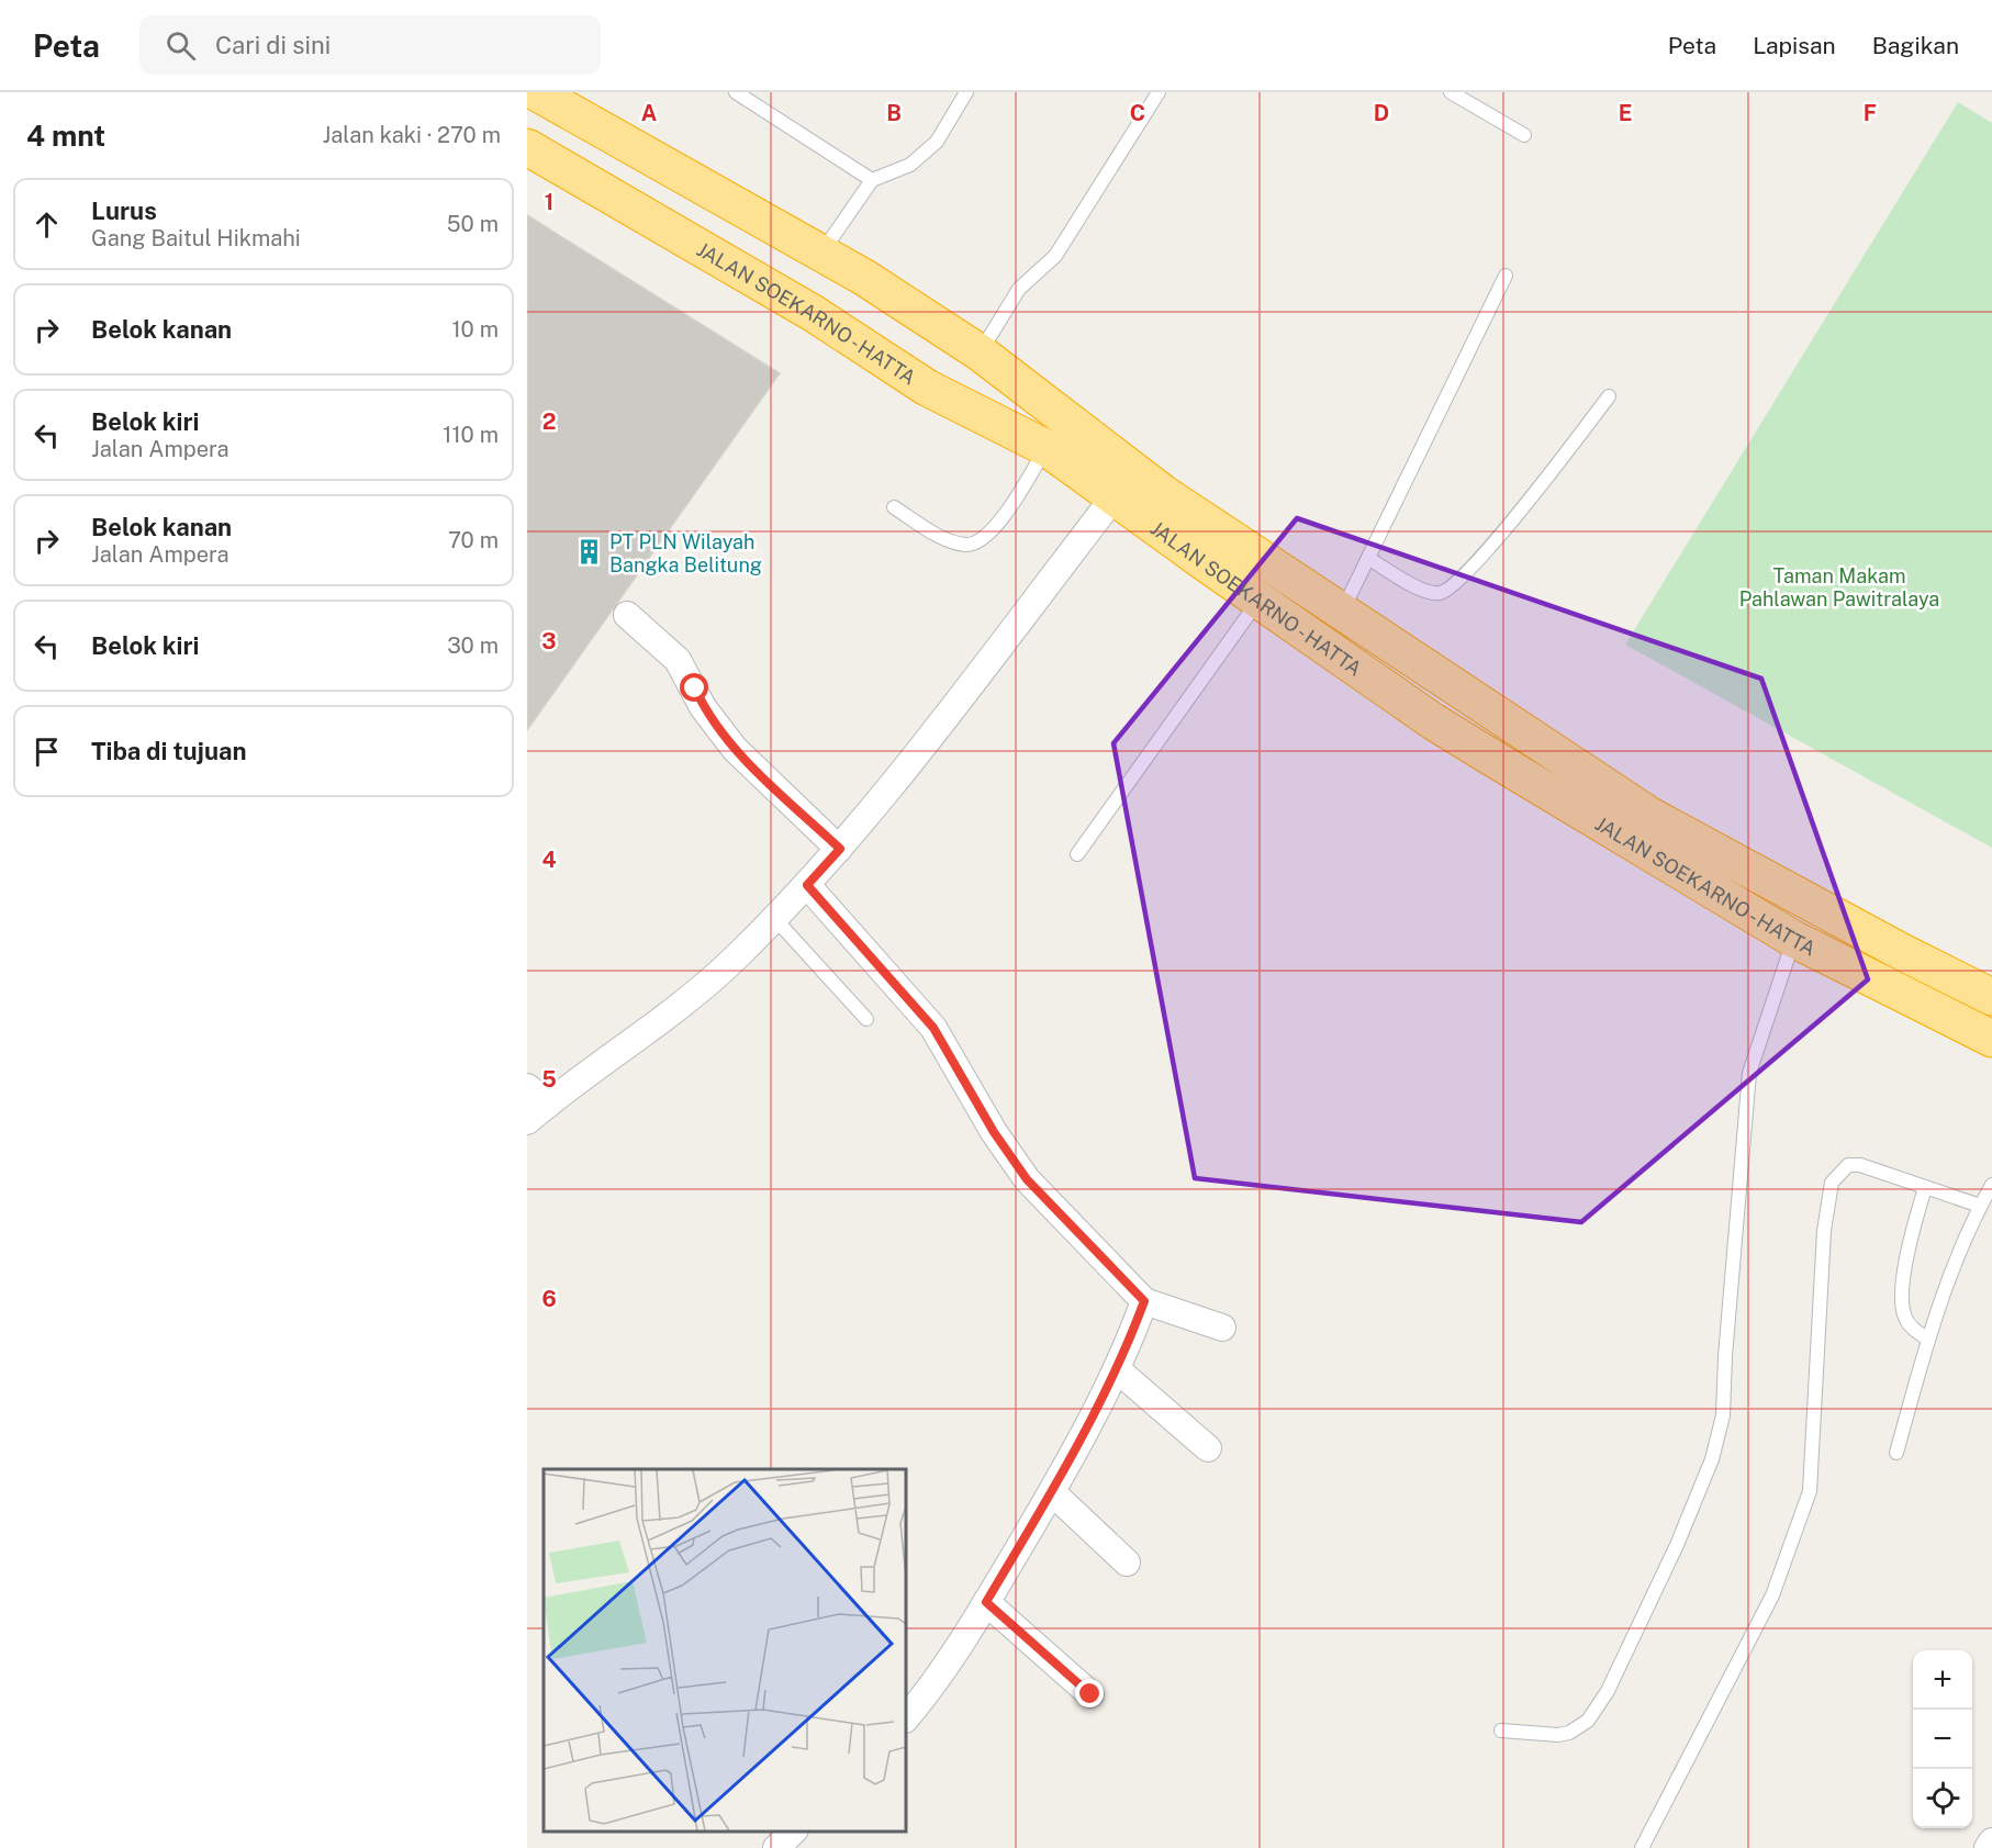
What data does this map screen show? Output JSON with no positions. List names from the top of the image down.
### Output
{
  "streets": {
    "highway": ["JALAN SOEKARNO - HATTA"]
  },
  "parks": ["Taman Makam Pahlawan Pawitralaya"],
  "places": {
    "building": ["PT PLN Wilayah Bangka Belitung"]
  },
  "page": {
    "header": "Peta",
    "search": "Cari di sini",
    "nav": ["Peta", "Lapisan", "Bagikan"],
    "heading": ["4 mnt", "Jalan kaki · 270 m"],
    "list": [
      ["Lurus", "Gang Baitul Hikmahi", "50 m"],
      ["Belok kanan", "10 m"],
      ["Belok kiri", "Jalan Ampera", "110 m"],
      ["Belok kanan", "Jalan Ampera", "70 m"],
      ["Belok kiri", "30 m"],
      "Tiba di tujuan"
    ],
    "map_buttons": ["+", "−"]
  },
  "grid": {
    "columns": [
      "A",
      "B",
      "C",
      "D",
      "E",
      "F"
    ],
    "rows": [
      "1",
      "2",
      "3",
      "4",
      "5",
      "6"
    ]
  }
}
